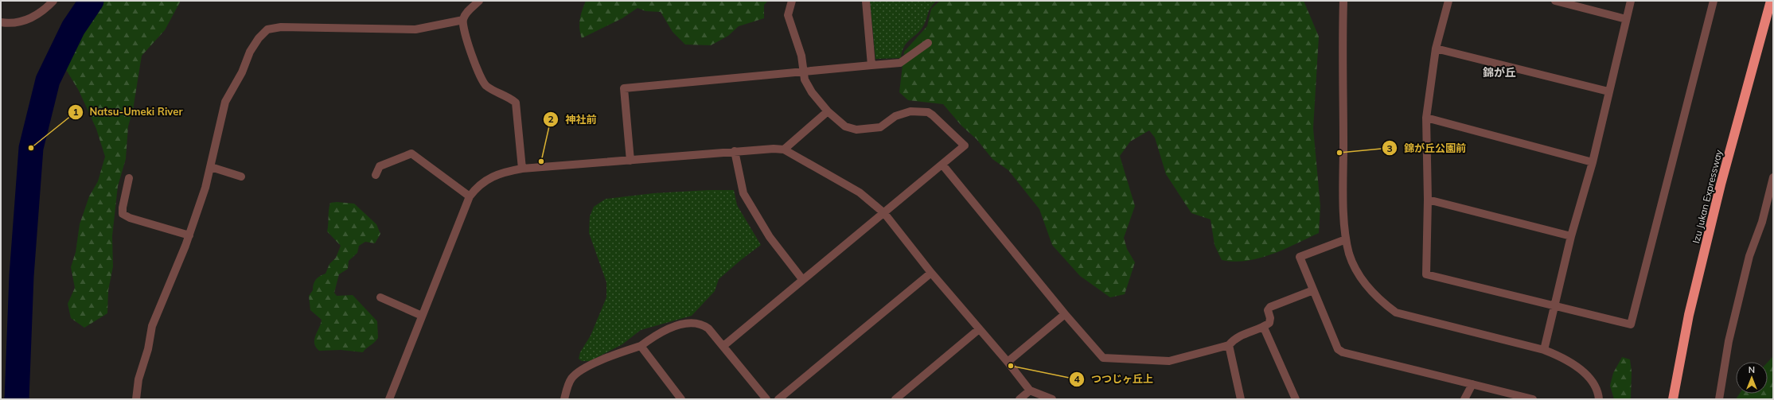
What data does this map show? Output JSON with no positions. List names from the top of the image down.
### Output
{
  "streets": {
    "highway": ["Izu Jukan Expressway"]
  },
  "districts": ["錦が丘"],
  "places": [
    "Natsu-Umeki River",
    "錦が丘公園前",
    "神社前",
    "つつじヶ丘上"
  ],
  "north": "top"
}
